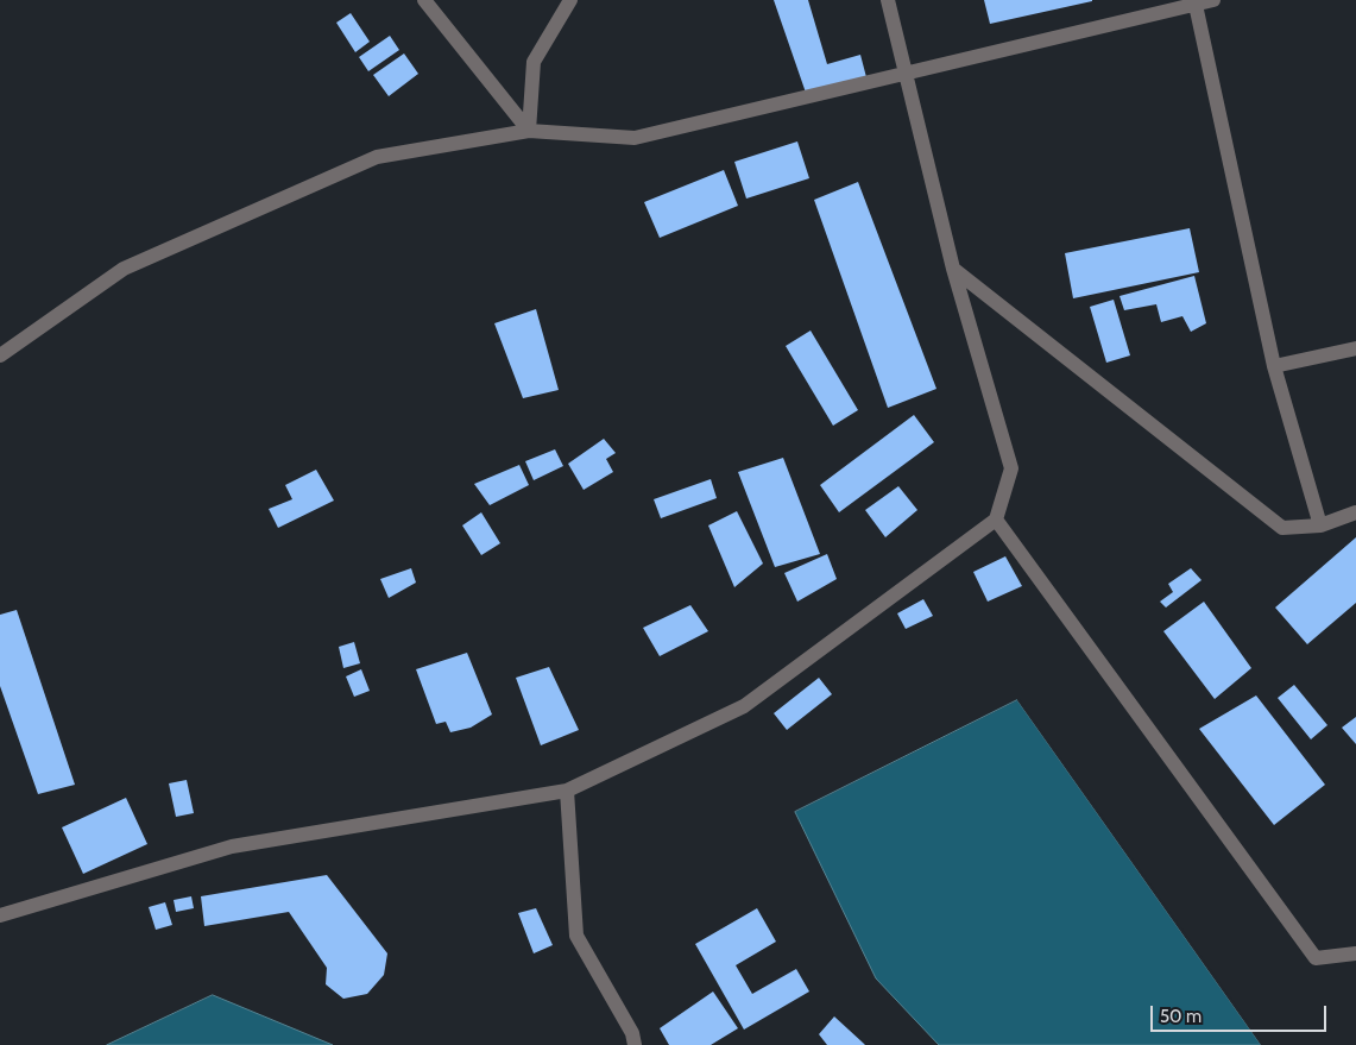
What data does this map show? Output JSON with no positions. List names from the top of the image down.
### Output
{
  "scale_bar": "50 m"
}
